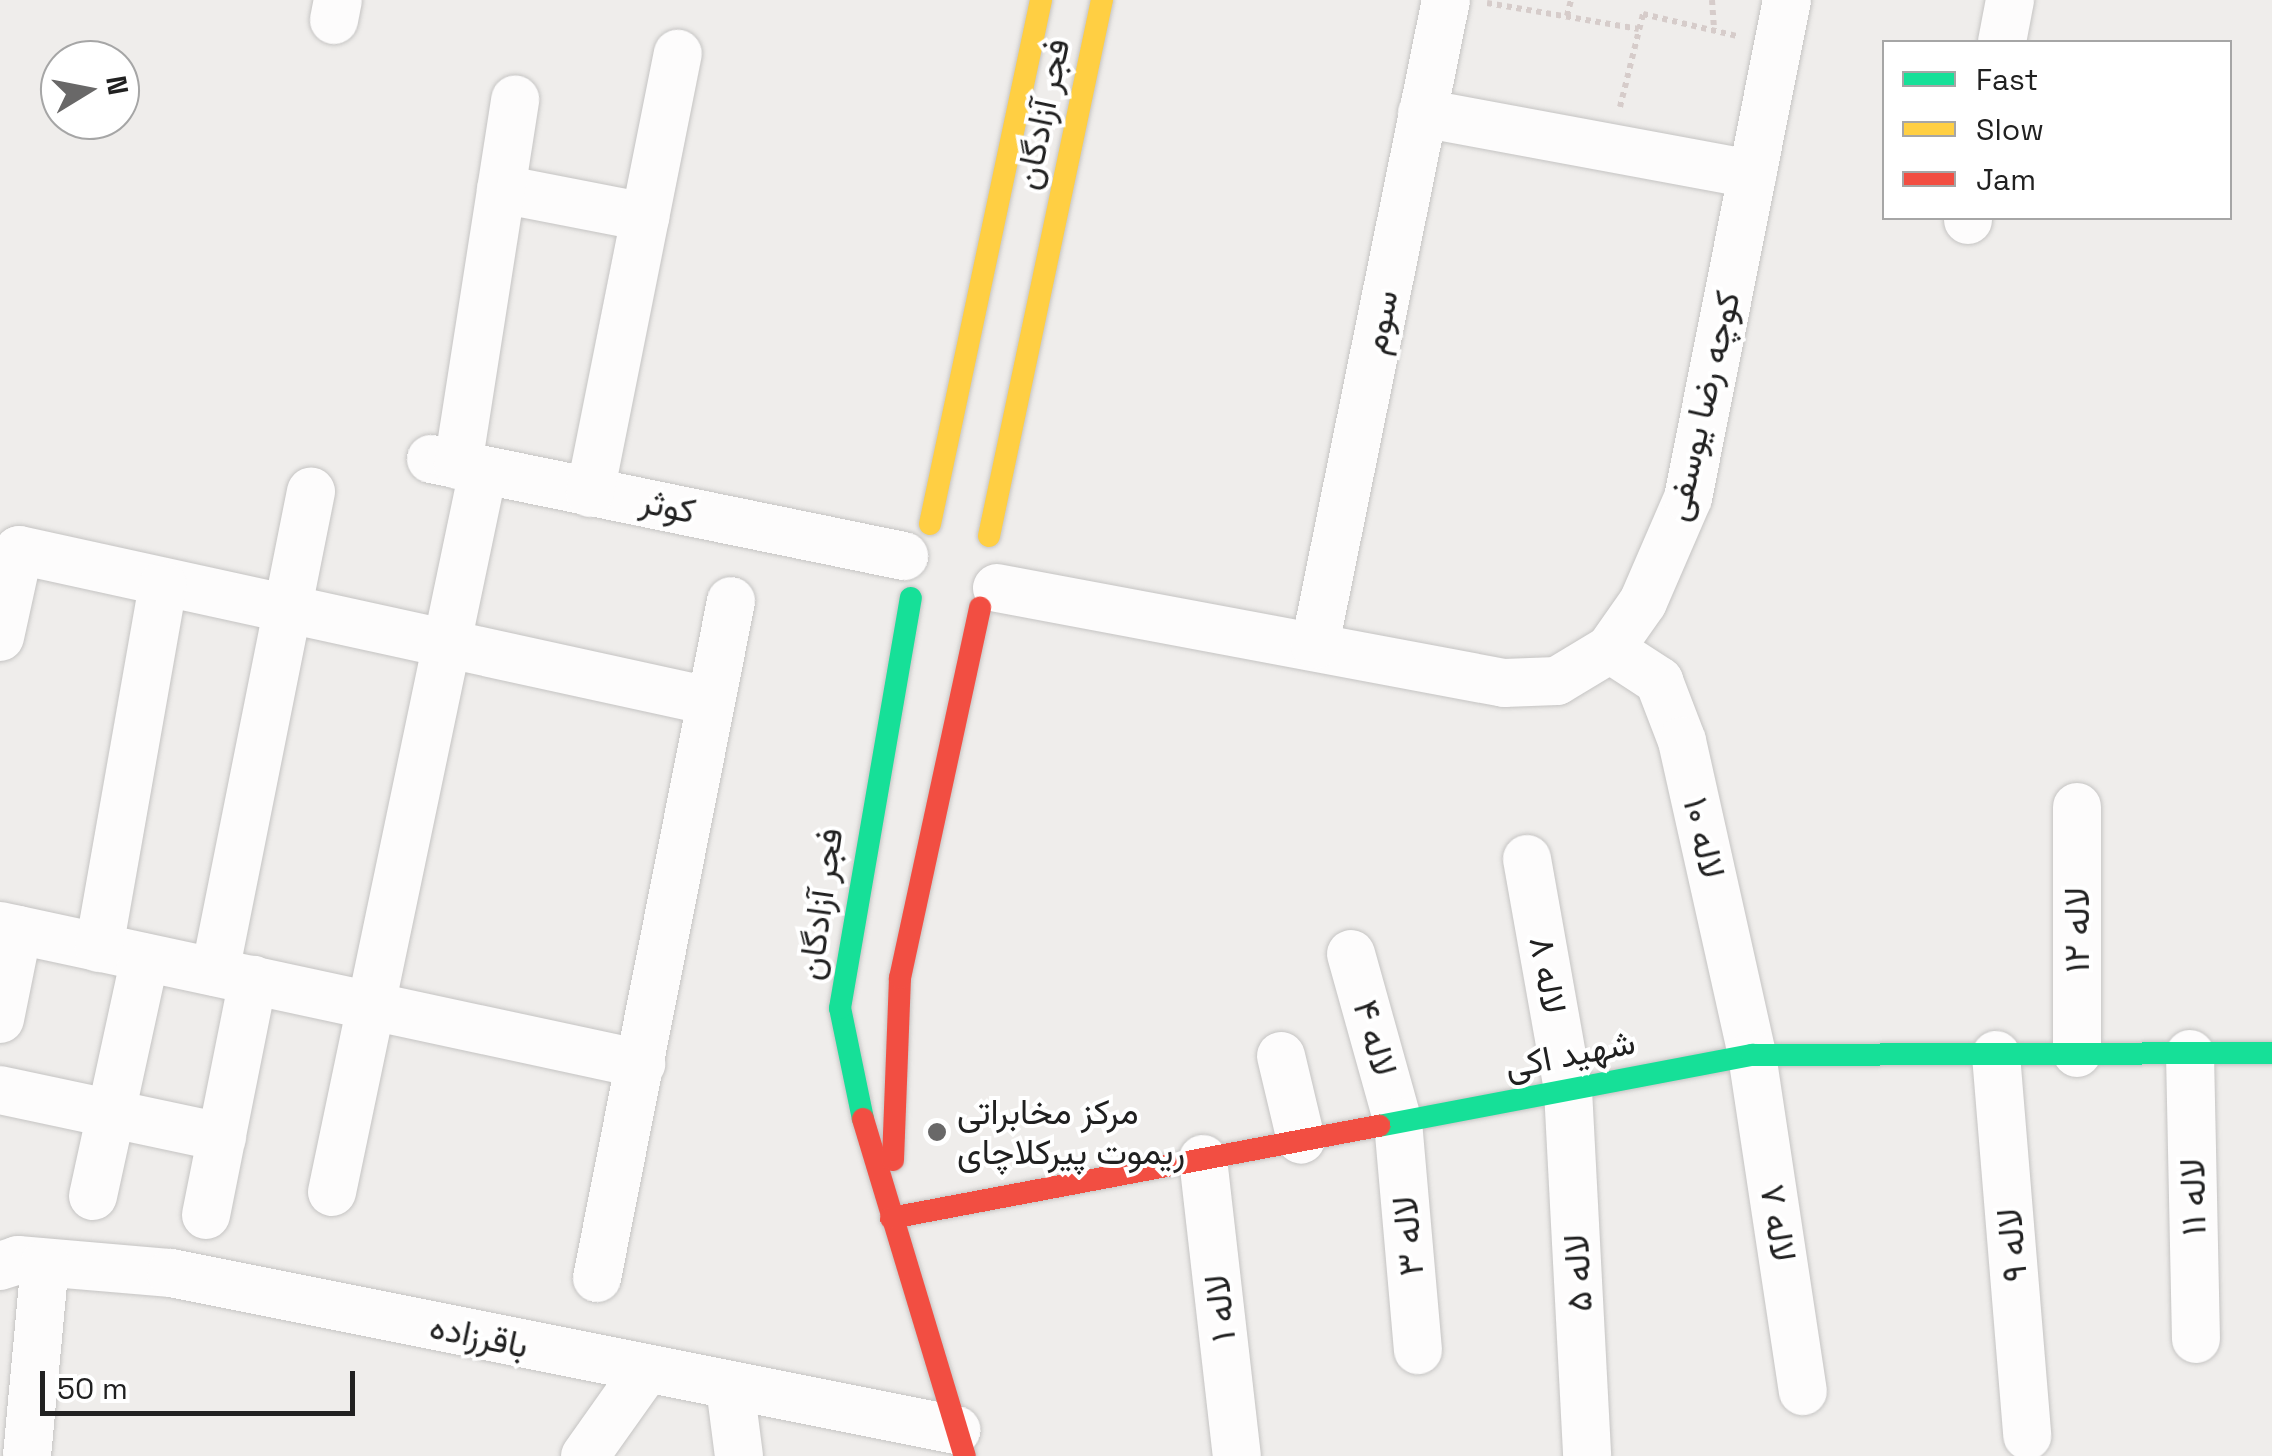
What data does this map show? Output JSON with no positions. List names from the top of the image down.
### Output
{
  "streets": {
    "street": [
      "فجر آزادگان",
      "سوم",
      "کوچه رضا یوسفی",
      "کوثر",
      "لاله ۱۰",
      "لاله ۱۲",
      "لاله ۸",
      "لاله ۴",
      "شهید اکی",
      "لاله ۱۱",
      "لاله ۷",
      "لاله ۳",
      "لاله ۹",
      "لاله ۵",
      "لاله ۱",
      "باقرزاده"
    ]
  },
  "crossings": [
    ["فجر آزادگان", "کوچه رضا یوسفی"],
    ["فجر آزادگان", "کوثر"],
    ["فجر آزادگان", "شهید اکی"],
    ["فجر آزادگان", "باقرزاده"],
    ["سوم", "کوچه رضا یوسفی"],
    ["کوچه رضا یوسفی", "لاله ۱۰"],
    ["لاله ۱۰", "شهید اکی"],
    ["لاله ۱۰", "لاله ۷"],
    ["لاله ۱۲", "شهید اکی"],
    ["لاله ۸", "شهید اکی"],
    ["لاله ۸", "لاله ۵"],
    ["لاله ۴", "شهید اکی"],
    ["لاله ۴", "لاله ۳"],
    ["شهید اکی", "لاله ۱۱"],
    ["شهید اکی", "لاله ۷"],
    ["شهید اکی", "لاله ۳"],
    ["شهید اکی", "لاله ۹"],
    ["شهید اکی", "لاله ۵"],
    ["شهید اکی", "لاله ۱"]
  ],
  "places": ["مرکز مخابراتی ریموت پیرکلاچای"],
  "legend": ["Fast", "Slow", "Jam"],
  "scale_bar": "50 m",
  "north": "right"
}
